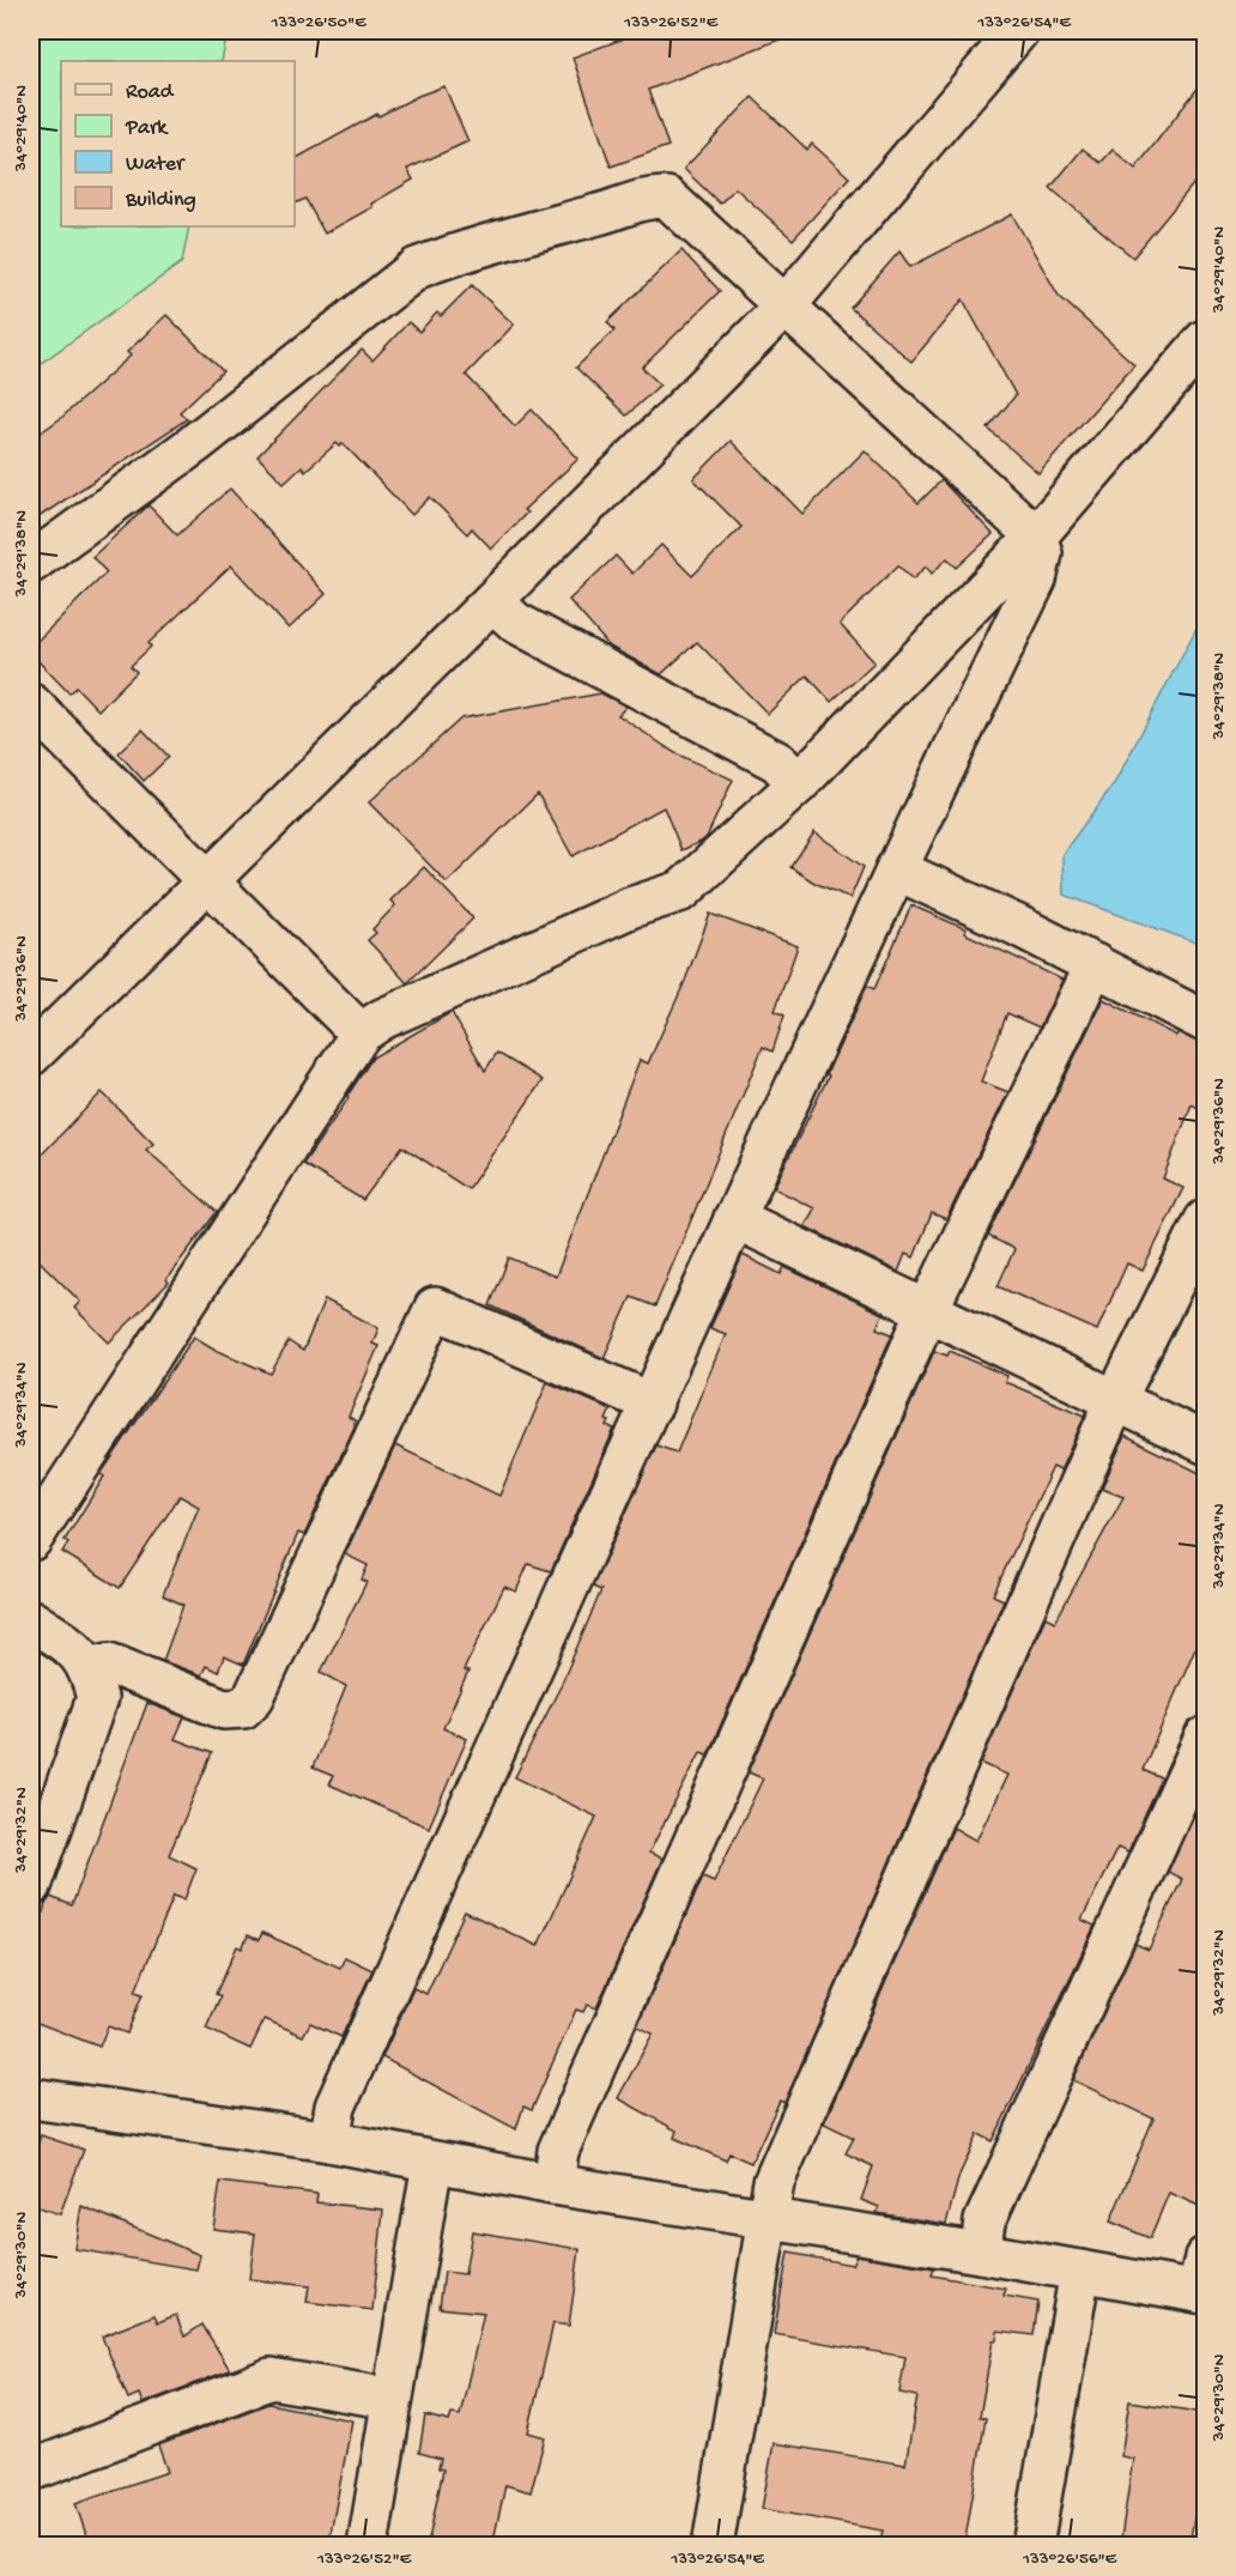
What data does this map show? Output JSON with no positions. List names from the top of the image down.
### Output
{
  "legend": [
    "Road",
    "Park",
    "Water",
    "Building"
  ],
  "coordinates": [
    "133°26'50\"E",
    "133°26'52\"E",
    "133°26'54\"E",
    "34°29'40\"N",
    "34°29'38\"N",
    "34°29'36\"N",
    "34°29'34\"N",
    "34°29'32\"N",
    "34°29'30\"N",
    "133°26'56\"E"
  ]
}
